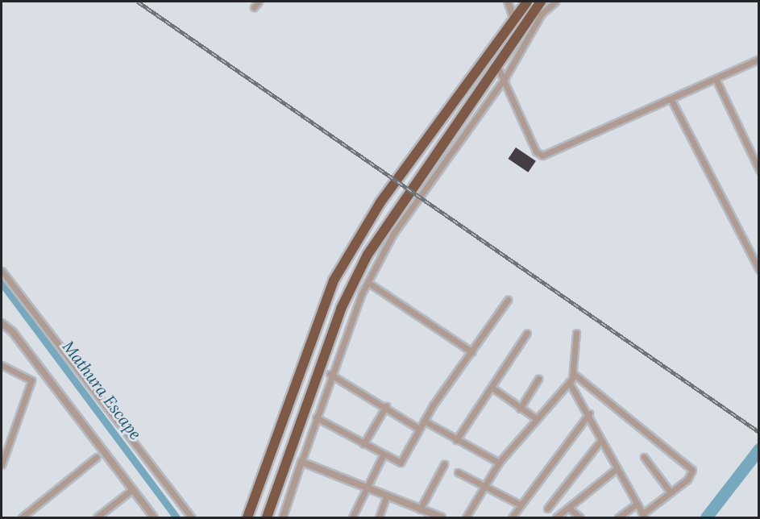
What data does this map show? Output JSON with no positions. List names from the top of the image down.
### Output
{
  "water": ["Mathura Escape"]
}
